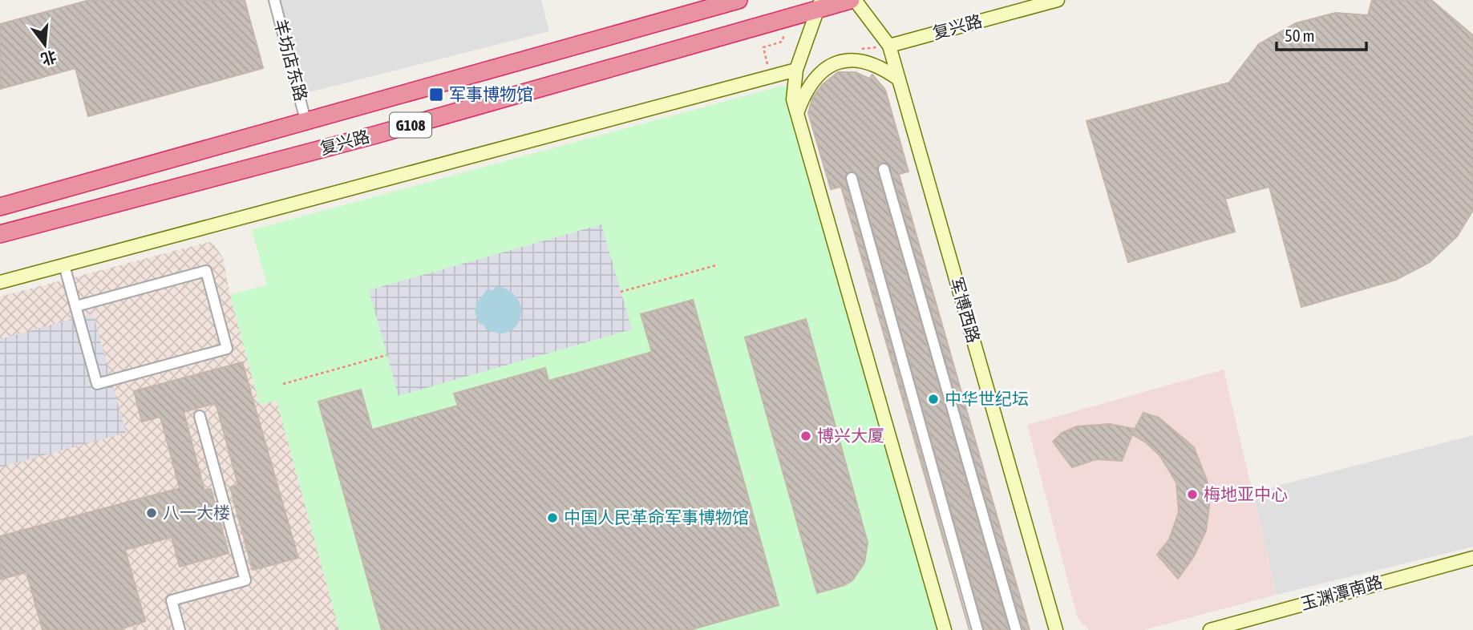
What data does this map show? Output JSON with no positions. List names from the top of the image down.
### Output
{
  "streets": {
    "highway": ["复兴路", "G108"],
    "street": ["羊坊店东路", "军博西路", "玉渊潭南路"]
  },
  "crossings": [
    ["复兴路", "羊坊店东路"],
    ["复兴路", "军博西路"]
  ],
  "places": {
    "transit": ["军事博物馆"],
    "other": [
      "中华世纪坛",
      "博兴大厦",
      "梅地亚中心",
      "八一大楼",
      "中国人民革命军事博物馆"
    ]
  },
  "scale_bar": "50 m",
  "north": "bottom"
}
